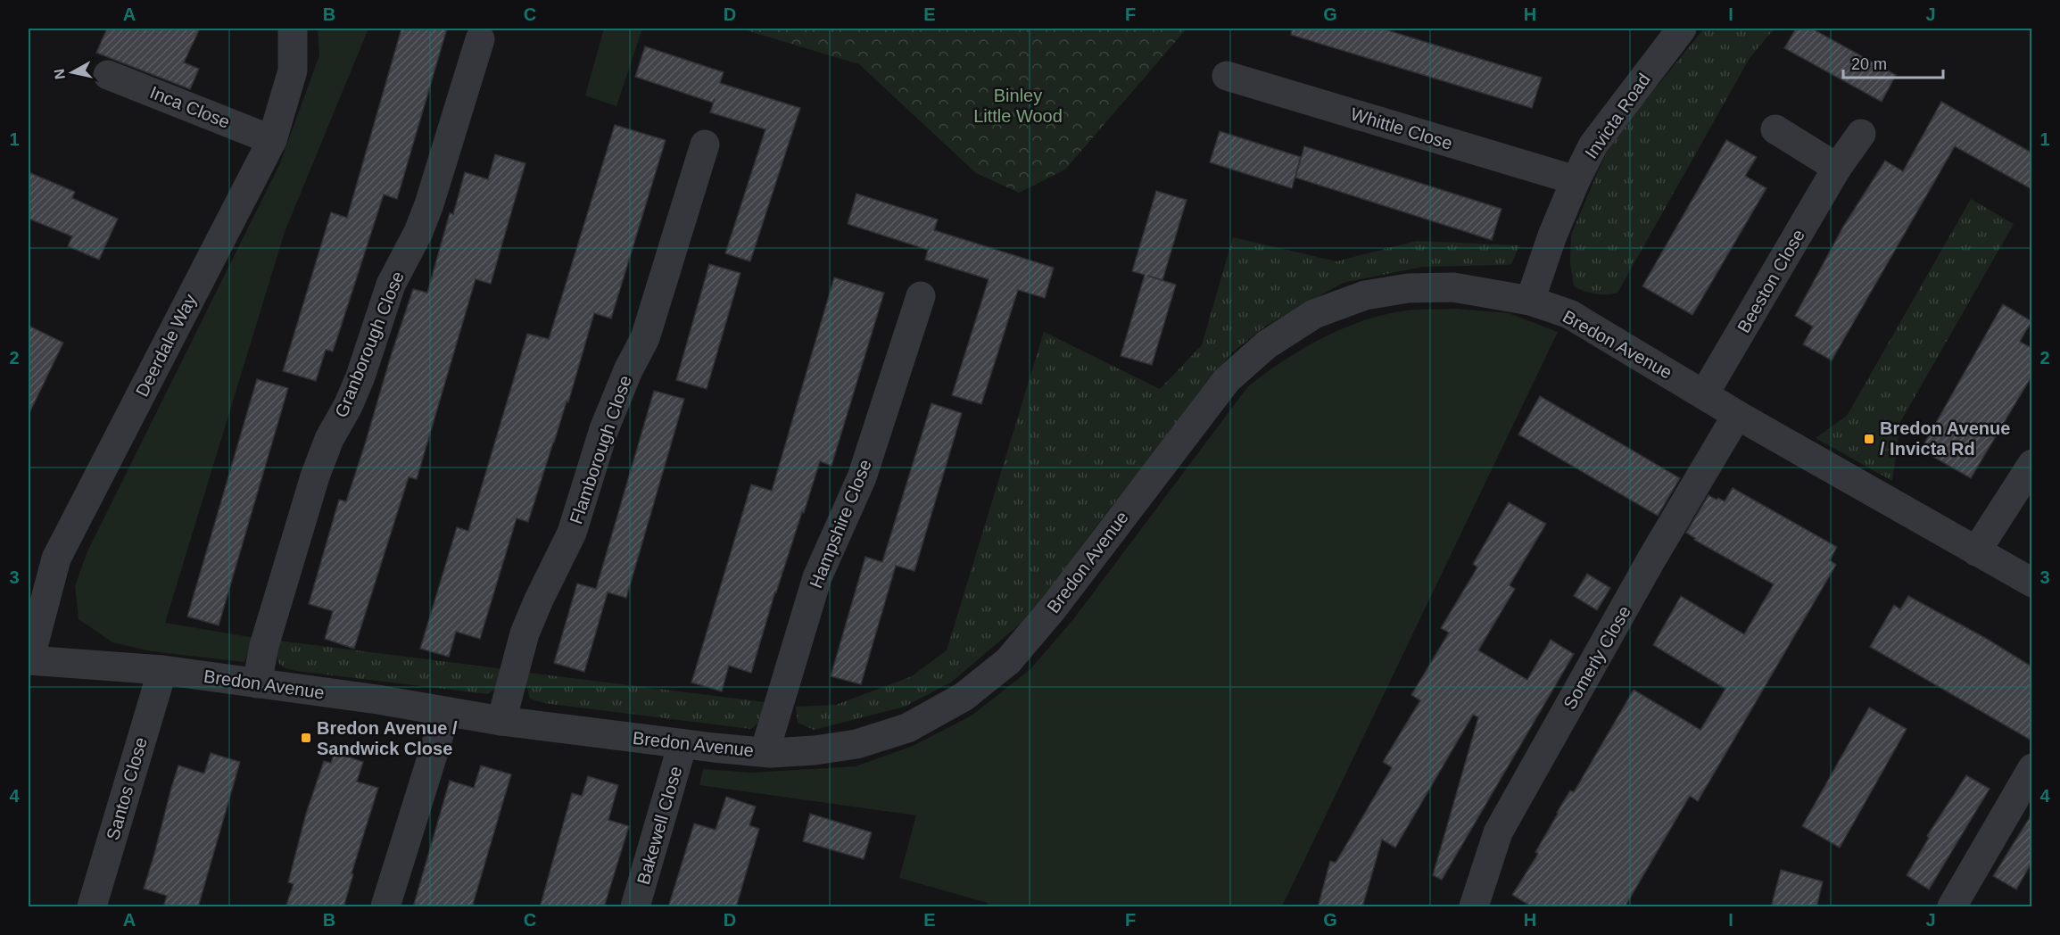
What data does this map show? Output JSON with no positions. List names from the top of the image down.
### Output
{
  "streets": {
    "street": [
      "Inca Close",
      "Invicta Road",
      "Whittle Close",
      "Beeston Close",
      "Granborough Close",
      "Bredon Avenue",
      "Deerdale Way",
      "Flamborough Close",
      "Hampshire Close",
      "Somerly Close",
      "Santos Close",
      "Bakewell Close"
    ]
  },
  "crossings": [
    ["Inca Close", "Deerdale Way"],
    ["Invicta Road", "Whittle Close"],
    ["Invicta Road", "Bredon Avenue"],
    ["Beeston Close", "Bredon Avenue"],
    ["Granborough Close", "Bredon Avenue"],
    ["Bredon Avenue", "Deerdale Way"],
    ["Bredon Avenue", "Flamborough Close"],
    ["Bredon Avenue", "Hampshire Close"],
    ["Bredon Avenue", "Somerly Close"],
    ["Bredon Avenue", "Santos Close"],
    ["Bredon Avenue", "Bakewell Close"]
  ],
  "parks": ["Binley Little Wood"],
  "places": {
    "transit": ["Bredon Avenue / Invicta Rd", "Bredon Avenue / Sandwick Close"]
  },
  "scale_bar": "20 m",
  "north": "left",
  "grid": {
    "columns": [
      "A",
      "B",
      "C",
      "D",
      "E",
      "F",
      "G",
      "H",
      "I",
      "J"
    ],
    "rows": [
      "1",
      "2",
      "3",
      "4"
    ]
  }
}
